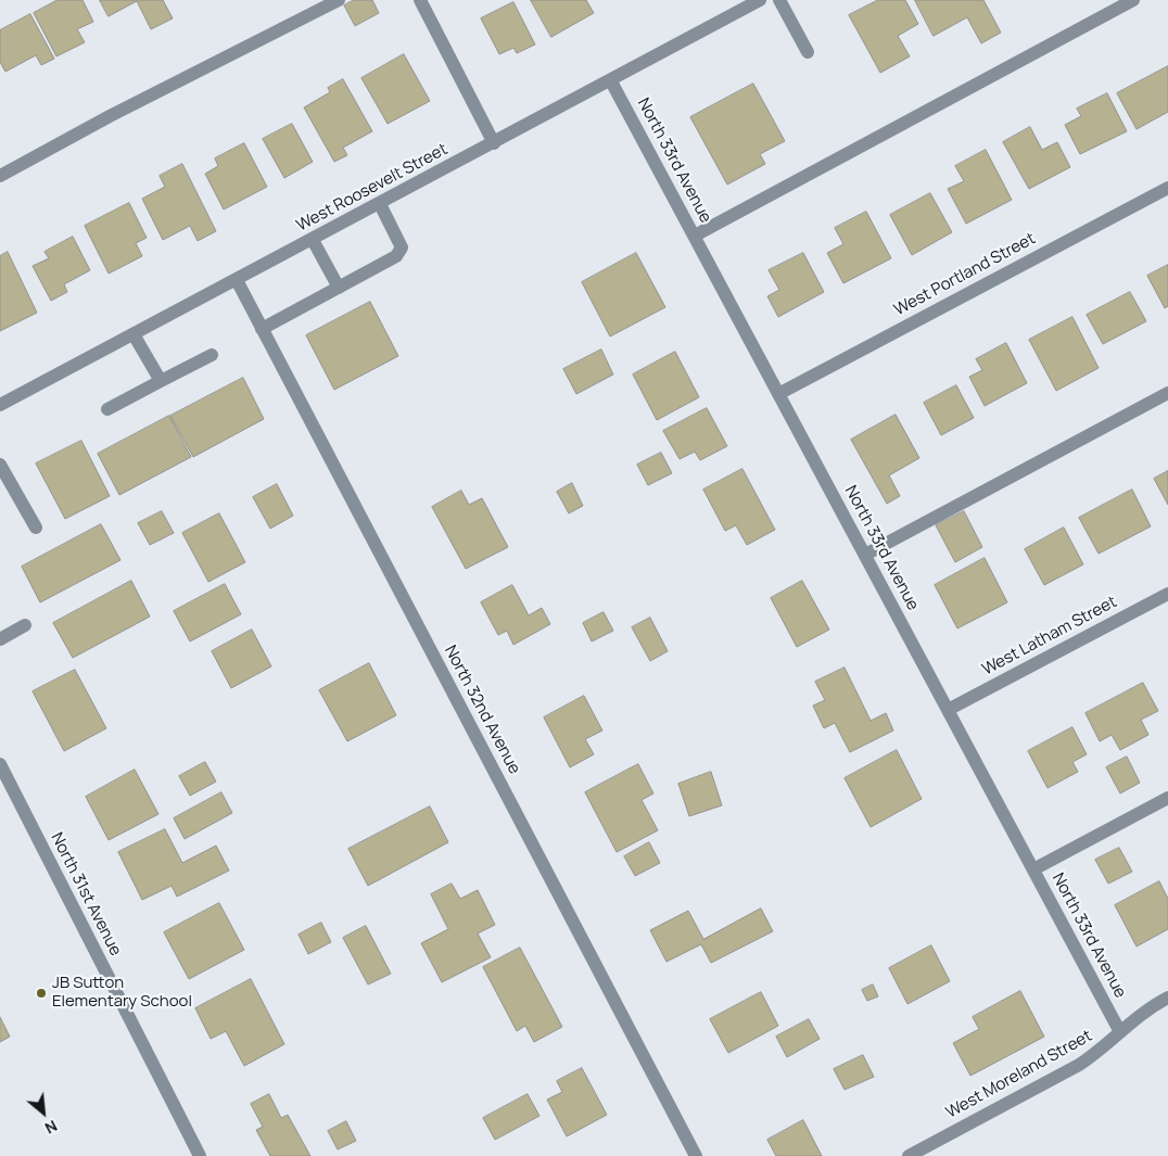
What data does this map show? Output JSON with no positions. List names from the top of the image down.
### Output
{
  "streets": {
    "street": [
      "North 33rd Avenue",
      "West Roosevelt Street",
      "West Portland Street",
      "West Latham Street",
      "North 32nd Avenue",
      "North 31st Avenue",
      "West Moreland Street"
    ]
  },
  "crossings": [
    ["North 33rd Avenue", "West Roosevelt Street"],
    ["North 33rd Avenue", "West Portland Street"],
    ["North 33rd Avenue", "West Latham Street"],
    ["North 33rd Avenue", "West Moreland Street"],
    ["West Roosevelt Street", "North 32nd Avenue"]
  ],
  "places": ["JB Sutton Elementary School"],
  "north": "bottom right"
}
